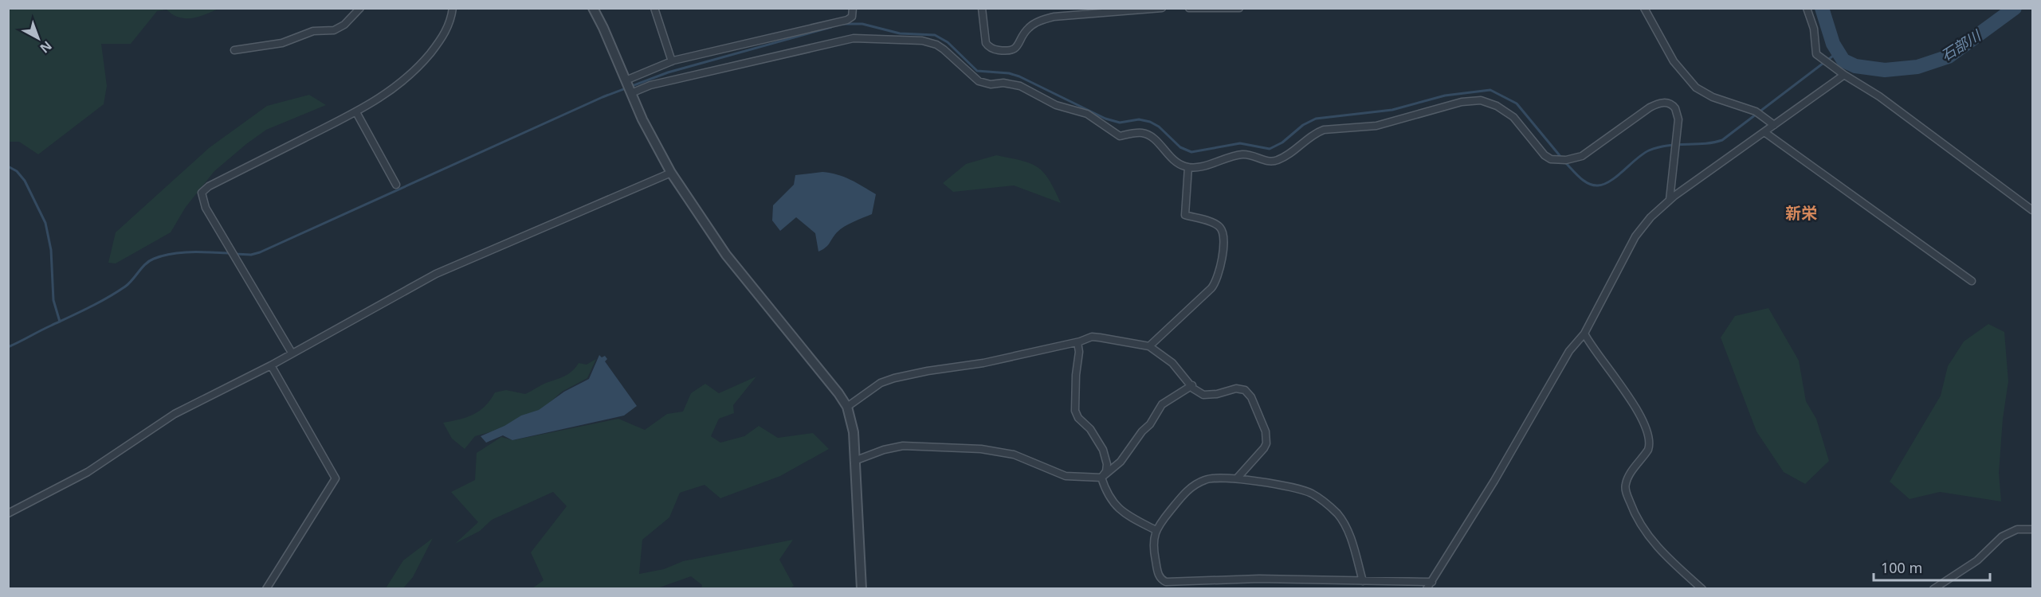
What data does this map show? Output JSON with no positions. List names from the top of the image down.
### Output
{
  "districts": ["新栄"],
  "water": ["石部川"],
  "scale_bar": "100 m",
  "north": "bottom right"
}
